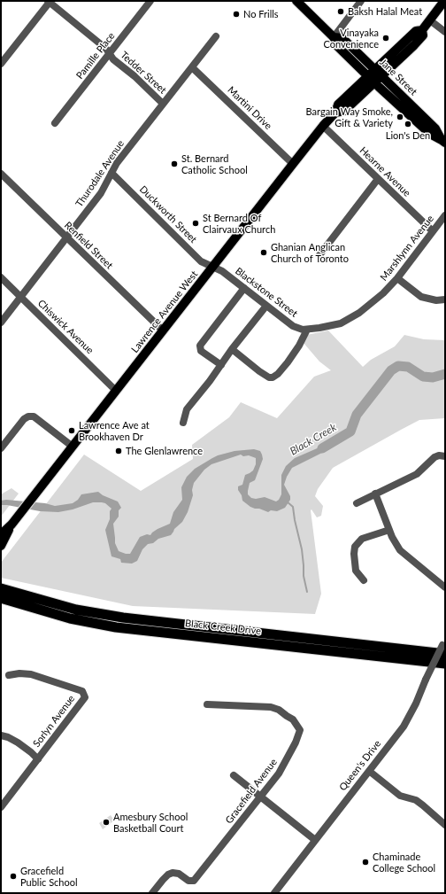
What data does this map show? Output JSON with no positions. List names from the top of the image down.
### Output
{
  "streets": {
    "highway": ["Black Creek Drive"],
    "main road": ["Jane Street", "Lawrence Avenue West"],
    "street": [
      "Pamille Place",
      "Tedder Street",
      "Martini Drive",
      "Hearne Avenue",
      "Thurodale Avenue",
      "Duckworth Street",
      "Renfield Street",
      "Marshlynn Avenue",
      "Blackstone Street",
      "Chiswick Avenue",
      "Sorlyn Avenue",
      "Queen's Drive",
      "Gracefield Avenue"
    ]
  },
  "crossings": [
    ["Pamille Place", "Tedder Street"],
    ["Tedder Street", "Thurodale Avenue"],
    ["Jane Street", "Lawrence Avenue West"],
    ["Martini Drive", "Thurodale Avenue"],
    ["Martini Drive", "Lawrence Avenue West"],
    ["Hearne Avenue", "Marshlynn Avenue"],
    ["Hearne Avenue", "Lawrence Avenue West"],
    ["Thurodale Avenue", "Duckworth Street"],
    ["Thurodale Avenue", "Renfield Street"],
    ["Thurodale Avenue", "Chiswick Avenue"],
    ["Duckworth Street", "Blackstone Street"],
    ["Duckworth Street", "Lawrence Avenue West"],
    ["Renfield Street", "Lawrence Avenue West"],
    ["Marshlynn Avenue", "Blackstone Street"],
    ["Blackstone Street", "Lawrence Avenue West"],
    ["Lawrence Avenue West", "Chiswick Avenue"],
    ["Black Creek Drive", "Queen's Drive"]
  ],
  "water": ["Black Creek"],
  "places": [
    "Baksh Halal Meat",
    "No Frills",
    "Vinayaka Convenience",
    "Bargain Way Smoke, Gift & Variety",
    "Lion's Den",
    "St. Bernard Catholic School",
    "St Bernard Of Clairvaux Church",
    "Ghanian Anglican Church of Toronto",
    "Lawrence Ave at Brookhaven Dr",
    "The Glenlawrence",
    "Amesbury School Basketball Court",
    "Chaminade College School",
    "Gracefield Public School"
  ]
}
